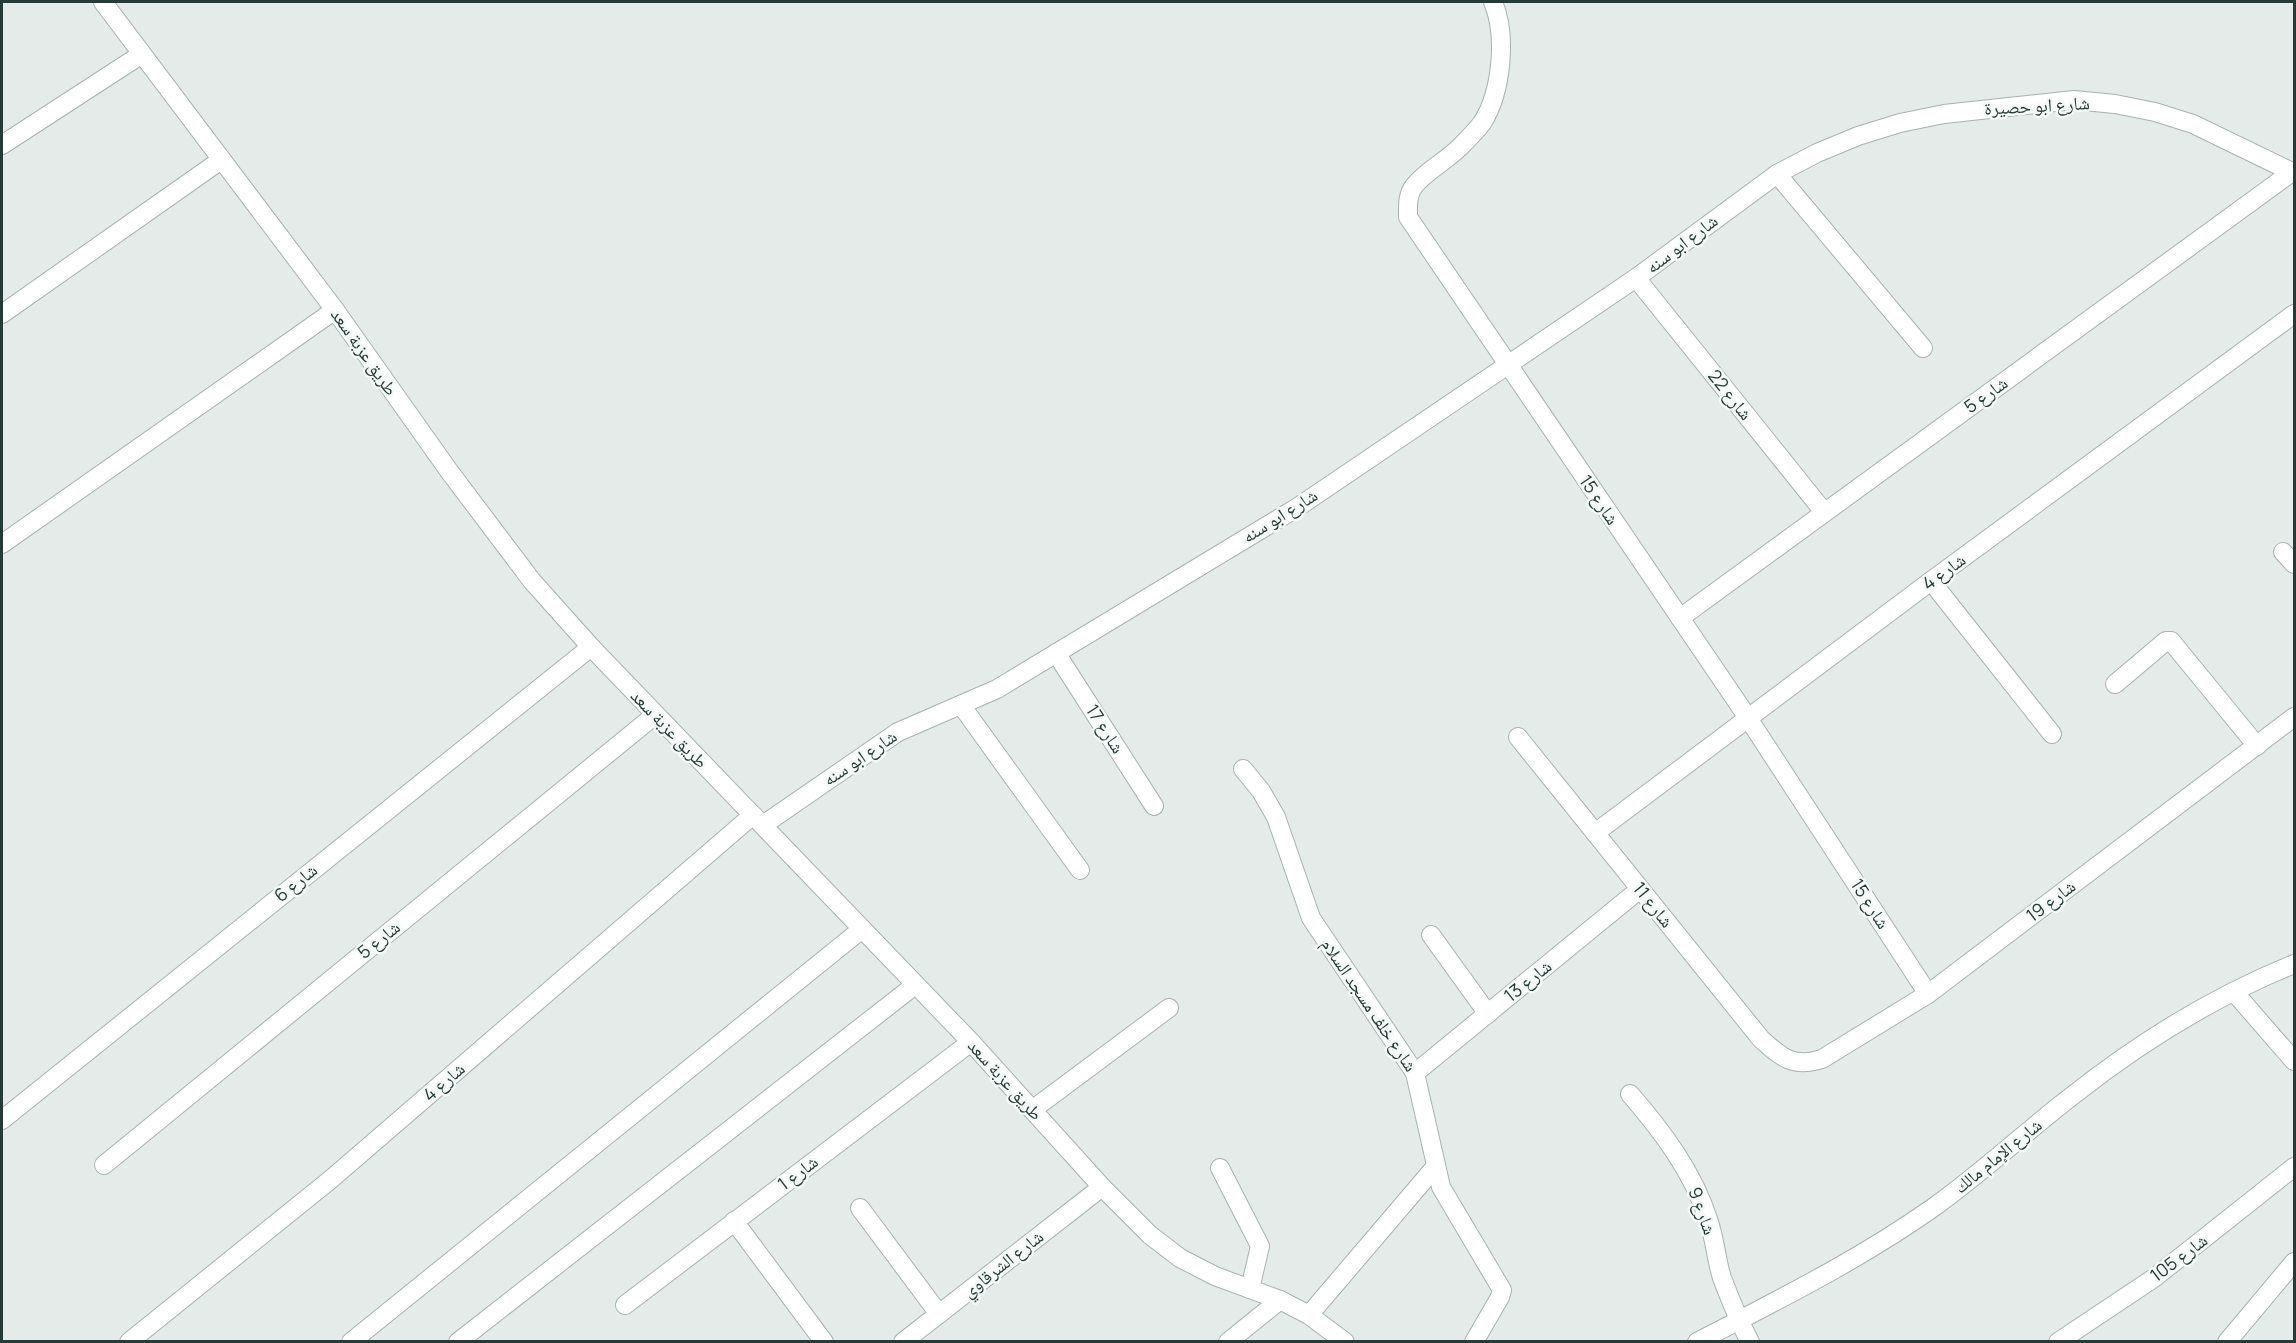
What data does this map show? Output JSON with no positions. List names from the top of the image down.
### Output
{
  "streets": {
    "street": [
      "شارع ابو حصيرة",
      "شارع ابو سنه",
      "طريق عزبة سعد",
      "شارع 22",
      "شارع 5",
      "شارع 15",
      "شارع 4",
      "شارع 17",
      "شارع 6",
      "شارع 19",
      "شارع 11",
      "شارع 13",
      "شارع خلف مسجد السلام",
      "شارع الإمام مالك",
      "شارع 1",
      "شارع 9",
      "شارع 105",
      "شارع الشرقاوي"
    ]
  },
  "crossings": [
    ["شارع ابو حصيرة", "شارع ابو سنه"],
    ["شارع ابو حصيرة", "شارع 5"],
    ["شارع ابو سنه", "طريق عزبة سعد"],
    ["شارع ابو سنه", "شارع 22"],
    ["شارع ابو سنه", "شارع 15"],
    ["شارع ابو سنه", "شارع 4"],
    ["شارع ابو سنه", "شارع 17"],
    ["طريق عزبة سعد", "شارع 5"],
    ["طريق عزبة سعد", "شارع 4"],
    ["طريق عزبة سعد", "شارع 6"],
    ["طريق عزبة سعد", "شارع 1"],
    ["طريق عزبة سعد", "شارع الشرقاوي"],
    ["شارع 22", "شارع 5"],
    ["شارع 5", "شارع 15"],
    ["شارع 15", "شارع 4"],
    ["شارع 15", "شارع 19"],
    ["شارع 4", "شارع 11"],
    ["شارع 19", "شارع 11"],
    ["شارع 11", "شارع 13"],
    ["شارع 13", "شارع خلف مسجد السلام"],
    ["شارع الإمام مالك", "شارع 9"]
  ]
}
